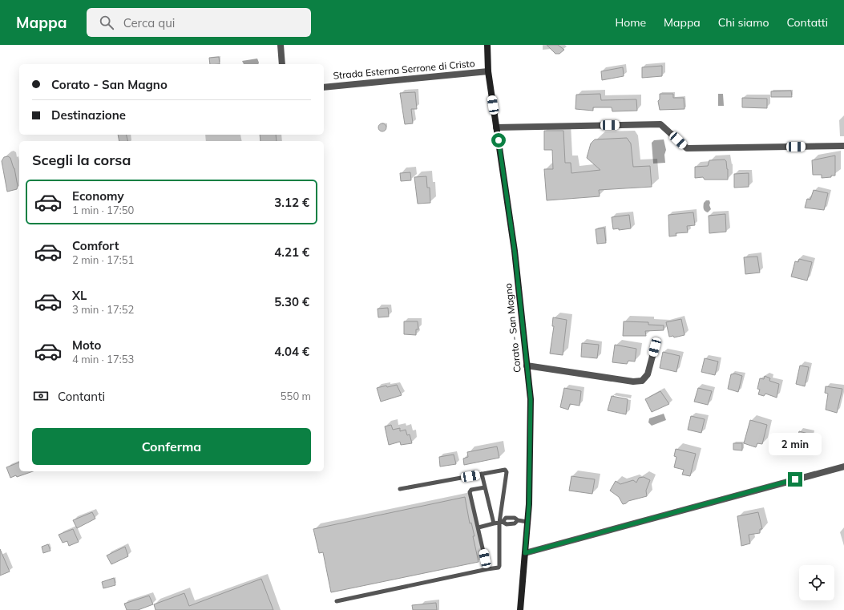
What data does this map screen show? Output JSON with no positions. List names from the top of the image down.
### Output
{
  "streets": {
    "main road": ["Corato - San Magno"],
    "street": ["Strada Esterna Serrone di Cristo"]
  },
  "crossings": [
    ["Strada Esterna Serrone di Cristo", "Corato - San Magno"]
  ],
  "page": {
    "header": "Mappa",
    "search": "Cerca qui",
    "nav": [
      "Home",
      "Mappa",
      "Chi siamo",
      "Contatti"
    ],
    "banner": ["Corato - San Magno", "Destinazione"],
    "heading": "Scegli la corsa",
    "list": [
      {
        "name": "Economy",
        "note": "1 min · 17:50",
        "value": "3.12 €"
      },
      {
        "name": "Comfort",
        "note": "2 min · 17:51",
        "value": "4.21 €"
      },
      {
        "name": "XL",
        "note": "3 min · 17:52",
        "value": "5.30 €"
      },
      {
        "name": "Moto",
        "note": "4 min · 17:53",
        "value": "4.04 €"
      }
    ],
    "pay": ["Contanti", "550 m"],
    "buttons": "Conferma",
    "bubble": "2 min"
  }
}
